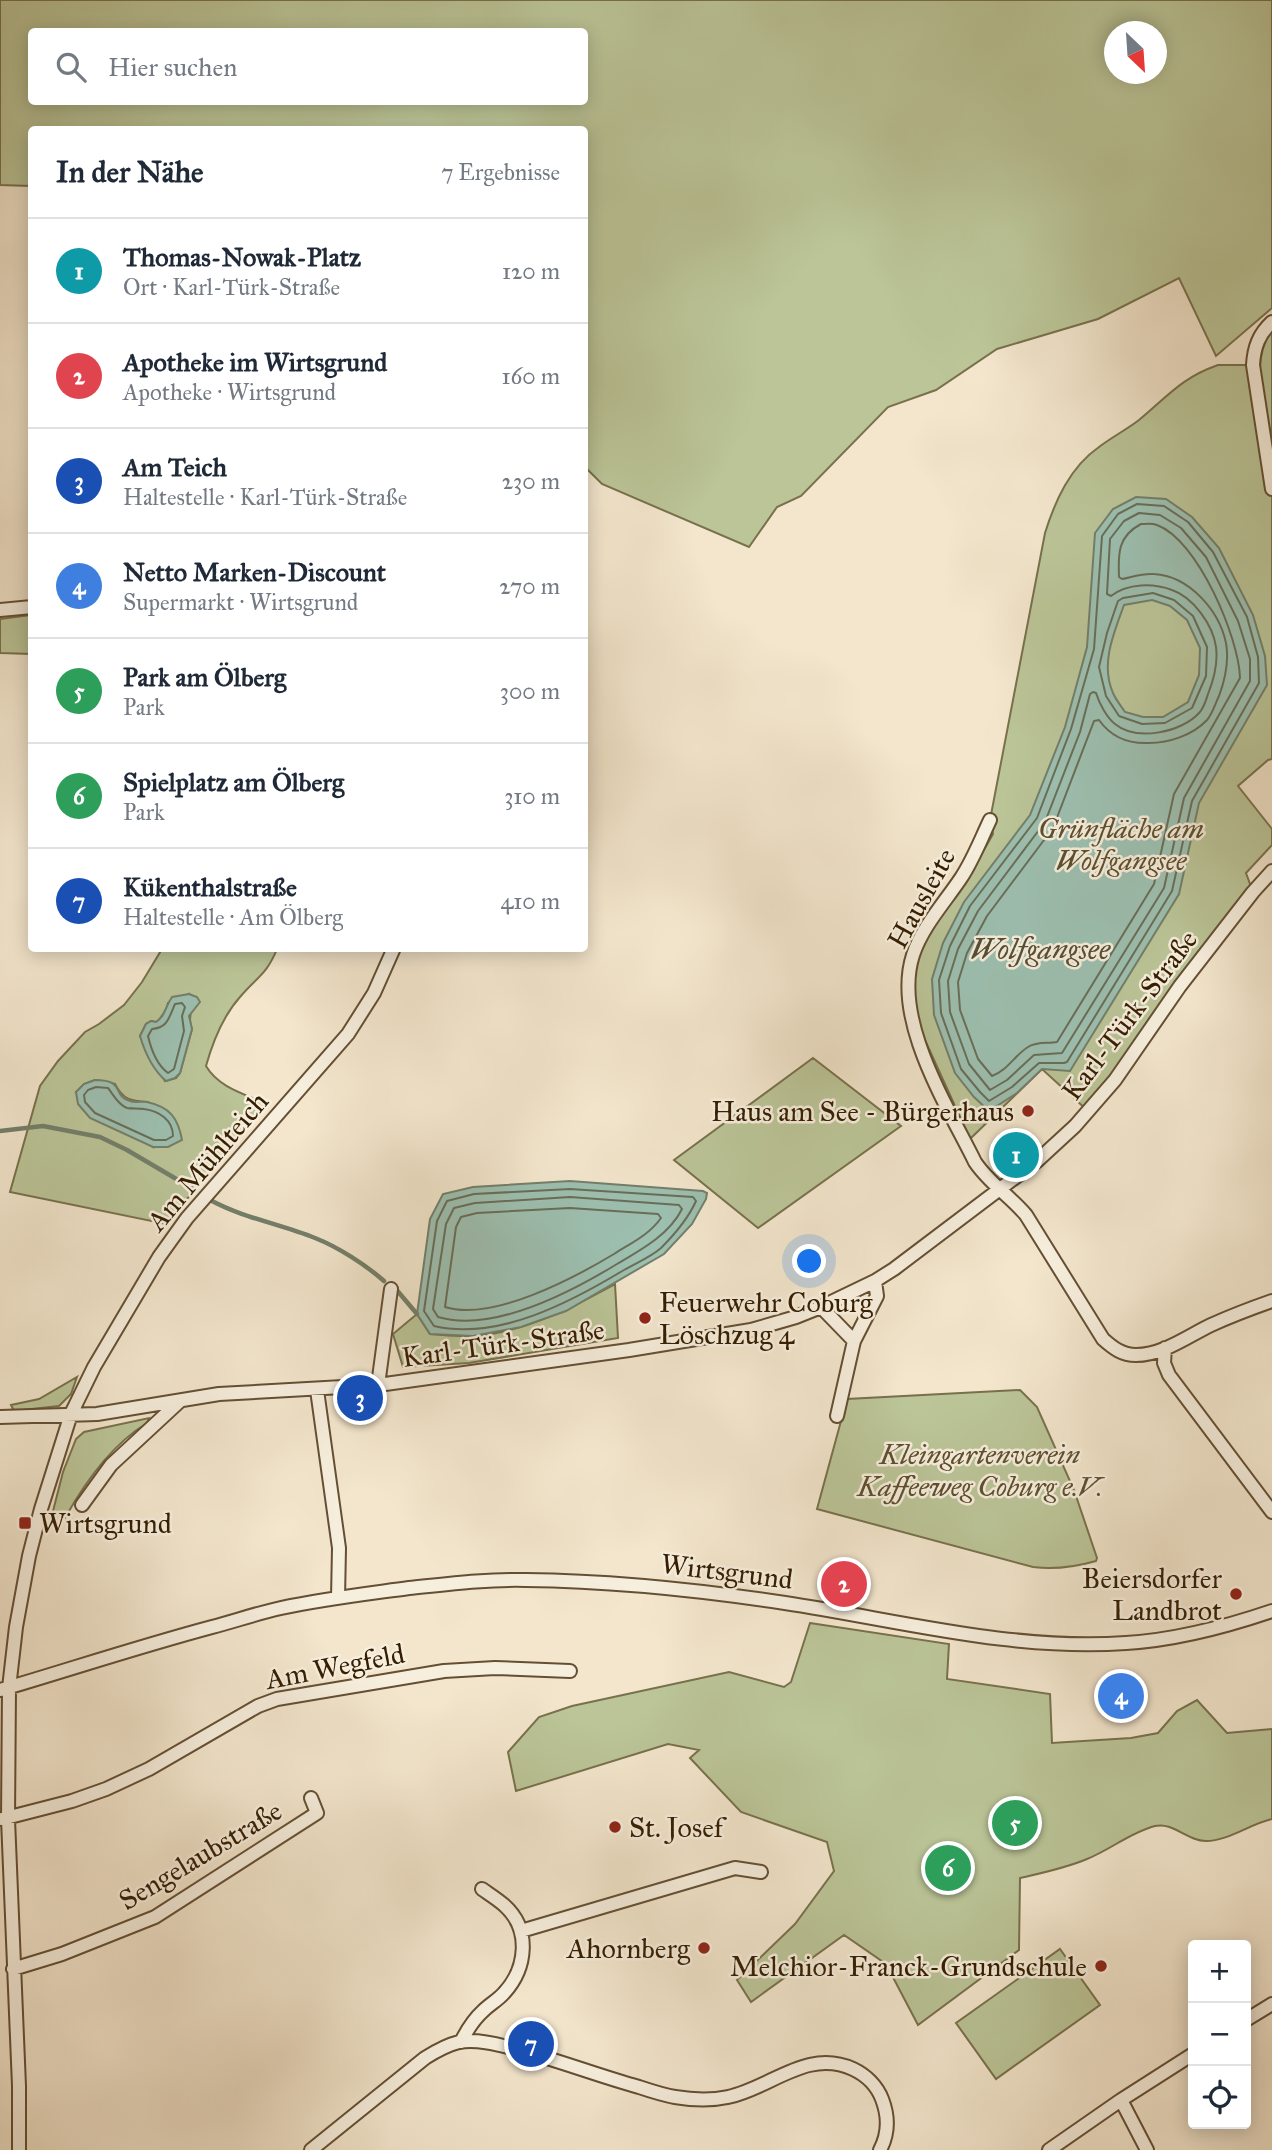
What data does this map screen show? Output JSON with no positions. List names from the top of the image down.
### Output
{
  "streets": {
    "street": [
      "Hausleite",
      "Karl-Türk-Straße",
      "Am Mühlteich",
      "Wirtsgrund",
      "Am Wegfeld",
      "Sengelaubstraße"
    ]
  },
  "crossings": [
    ["Hausleite", "Karl-Türk-Straße"],
    ["Karl-Türk-Straße", "Am Mühlteich"],
    ["Am Mühlteich", "Wirtsgrund"],
    ["Am Mühlteich", "Am Wegfeld"],
    ["Am Mühlteich", "Sengelaubstraße"]
  ],
  "water": ["Wolfgangsee"],
  "parks": ["Grünfläche am Wolfgangsee", "Kleingartenverein Kaffeeweg Coburg e.V."],
  "places": {
    "other": [
      "Haus am See - Bürgerhaus",
      "Feuerwehr Coburg Löschzug 4",
      "Beiersdorfer Landbrot",
      "St. Josef",
      "Ahornberg",
      "Melchior-Franck-Grundschule"
    ],
    "transit": ["Wirtsgrund"]
  },
  "north": "bottom right",
  "page": {
    "search": "Hier suchen",
    "heading": ["In der Nähe", "7 Ergebnisse"],
    "list": [
      {
        "mark": "1",
        "name": "Thomas-Nowak-Platz",
        "note": "Ort · Karl-Türk-Straße",
        "value": "120 m"
      },
      {
        "mark": "2",
        "name": "Apotheke im Wirtsgrund",
        "note": "Apotheke · Wirtsgrund",
        "value": "160 m"
      },
      {
        "mark": "3",
        "name": "Am Teich",
        "note": "Haltestelle · Karl-Türk-Straße",
        "value": "230 m"
      },
      {
        "mark": "4",
        "name": "Netto Marken-Discount",
        "note": "Supermarkt · Wirtsgrund",
        "value": "270 m"
      },
      {
        "mark": "5",
        "name": "Park am Ölberg",
        "note": "Park",
        "value": "300 m"
      },
      {
        "mark": "6",
        "name": "Spielplatz am Ölberg",
        "note": "Park",
        "value": "310 m"
      },
      {
        "mark": "7",
        "name": "Kükenthalstraße",
        "note": "Haltestelle · Am Ölberg",
        "value": "410 m"
      }
    ],
    "pins": [
      "1",
      "3",
      "2",
      "4",
      "5",
      "6",
      "7"
    ],
    "map_buttons": ["+", "−"]
  }
}
